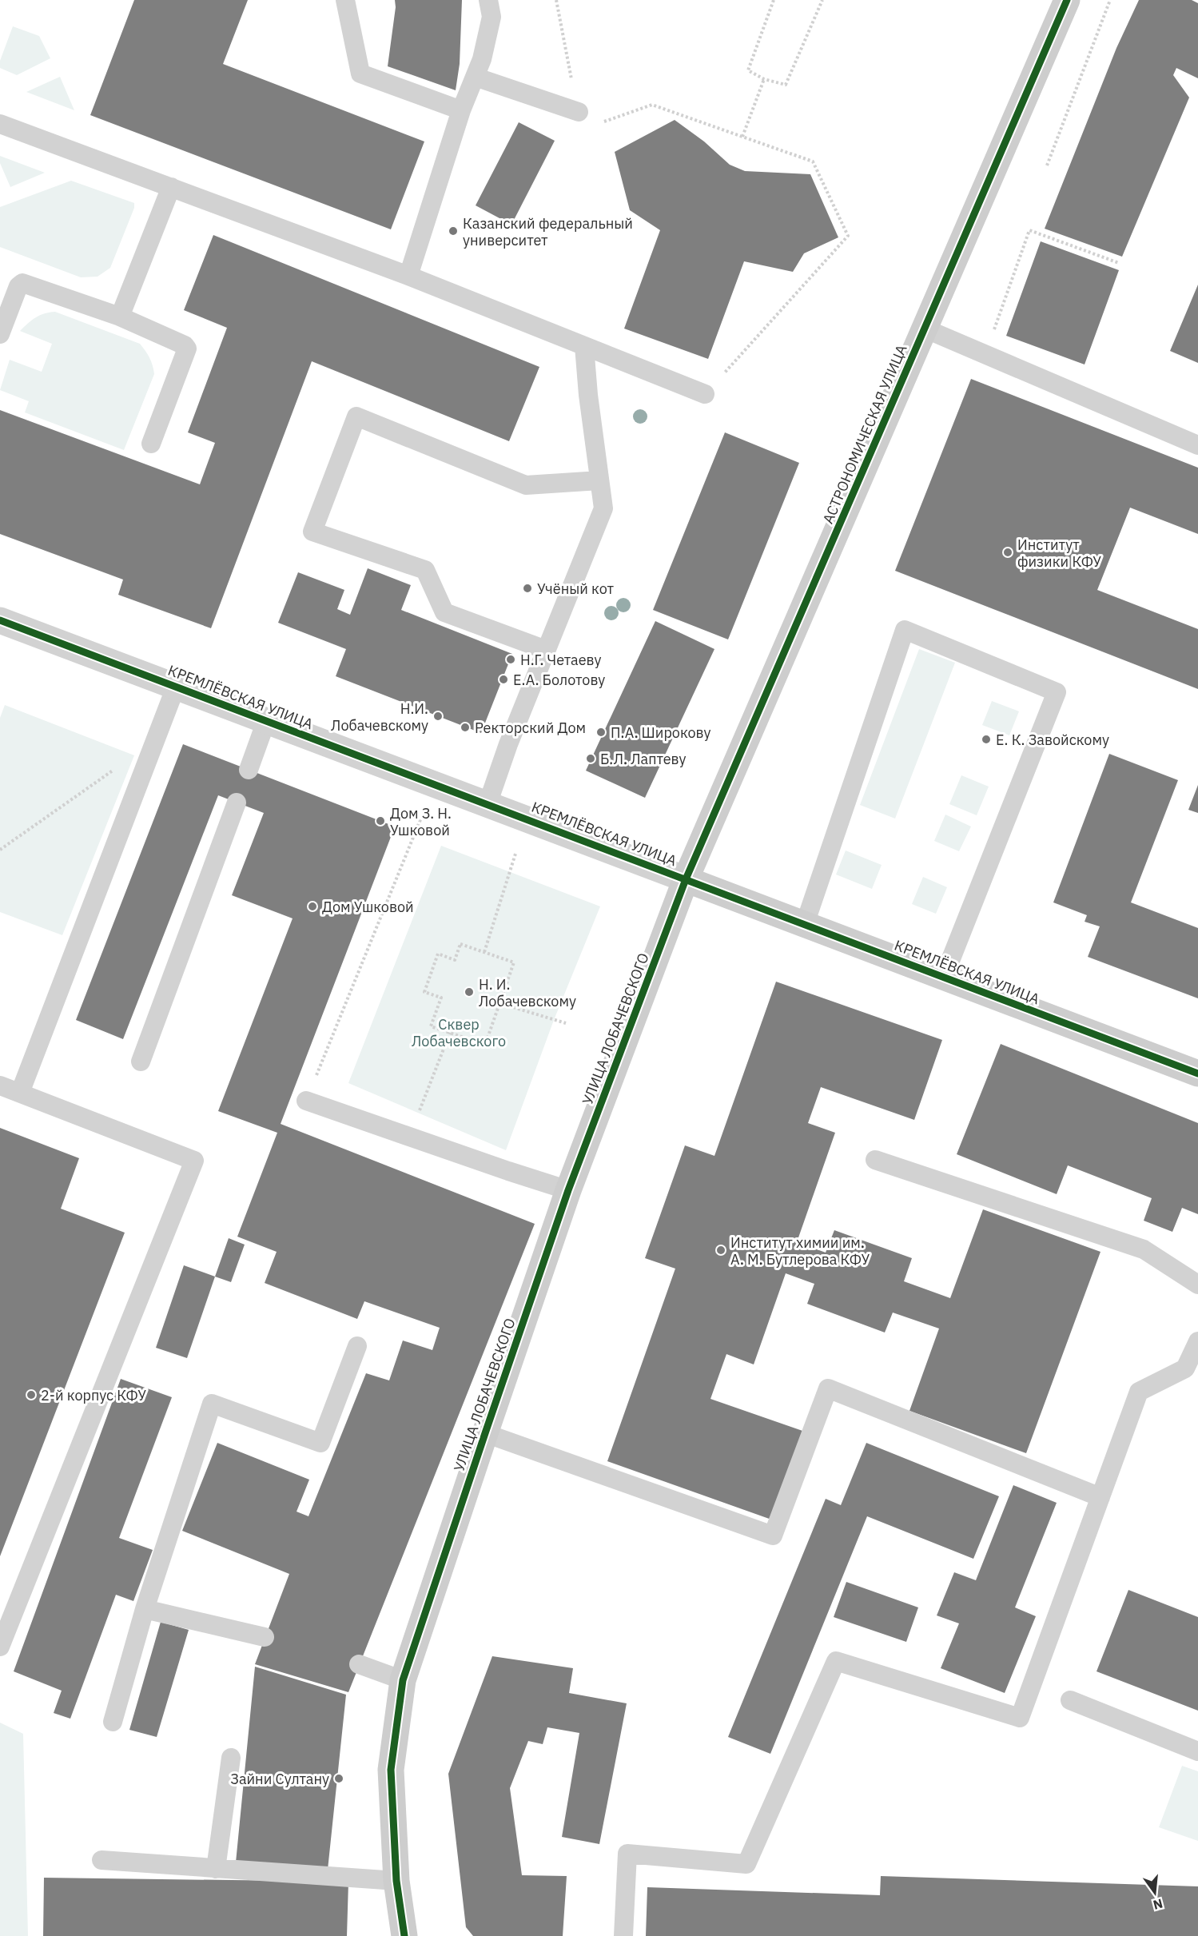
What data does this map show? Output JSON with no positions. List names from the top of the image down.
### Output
{
  "streets": {
    "street": ["АСТРОНОМИЧЕСКАЯ УЛИЦА", "КРЕМЛЁВСКАЯ УЛИЦА", "УЛИЦА ЛОБАЧЕВСКОГО"]
  },
  "crossings": [
    ["АСТРОНОМИЧЕСКАЯ УЛИЦА", "КРЕМЛЁВСКАЯ УЛИЦА"],
    ["АСТРОНОМИЧЕСКАЯ УЛИЦА", "УЛИЦА ЛОБАЧЕВСКОГО"],
    ["КРЕМЛЁВСКАЯ УЛИЦА", "УЛИЦА ЛОБАЧЕВСКОГО"]
  ],
  "parks": ["Сквер Лобачевского"],
  "places": [
    "Казанский федеральный университет",
    "Институт физики КФУ",
    "Учёный кот",
    "Н.Г. Четаеву",
    "Е.А. Болотову",
    "Н.И. Лобачевскому",
    "Ректорский Дом",
    "П.А. Широкову",
    "Е. К. Завойскому",
    "Б.Л. Лаптеву",
    "Дом З. Н. Ушковой",
    "Дом Ушковой",
    "Н. И. Лобачевскому",
    "Институт химии им. А. М. Бутлерова КФУ",
    "2-й корпус КФУ",
    "Зайни Султану"
  ],
  "north": "bottom"
}
